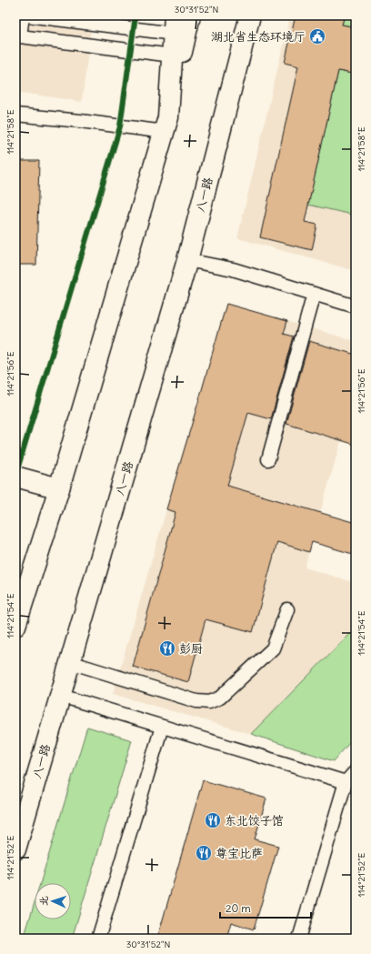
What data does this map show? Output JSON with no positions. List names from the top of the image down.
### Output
{
  "streets": {
    "main road": ["八一路"]
  },
  "places": {
    "public building": ["湖北省生态环境厅"],
    "restaurant": ["彭厨", "东北饺子馆", "尊宝比萨"]
  },
  "scale_bar": "20 m",
  "north": "left",
  "coordinates": [
    "30°31'52\"N",
    "114°21'58\"E",
    "114°21'56\"E",
    "114°21'54\"E",
    "114°21'52\"E"
  ]
}
